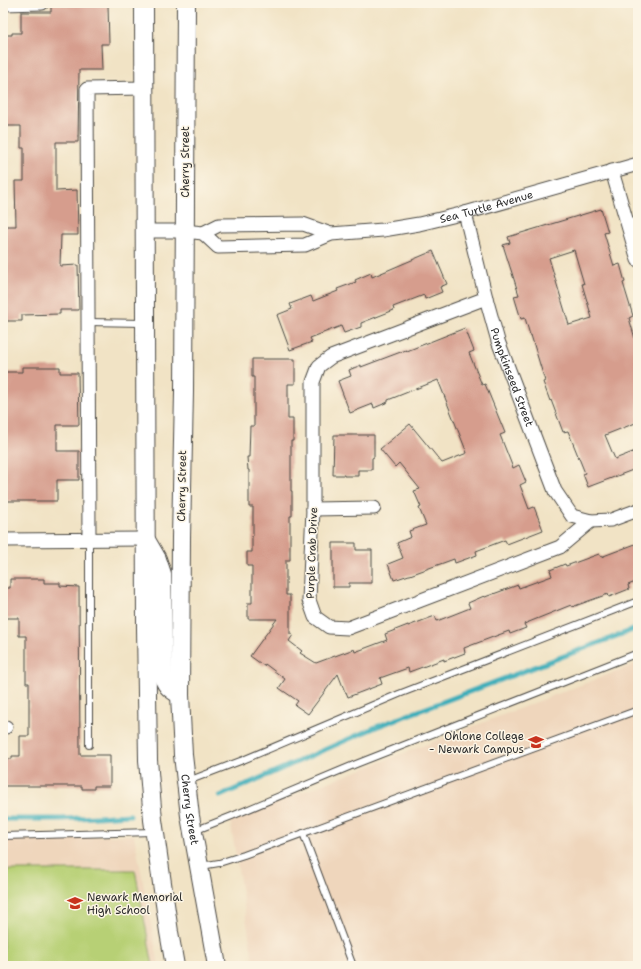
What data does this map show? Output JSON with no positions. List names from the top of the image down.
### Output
{
  "streets": {
    "main road": ["Cherry Street"],
    "street": ["Sea Turtle Avenue", "Pumpkinseed Street", "Purple Crab Drive"]
  },
  "crossings": [
    ["Cherry Street", "Sea Turtle Avenue"],
    ["Sea Turtle Avenue", "Pumpkinseed Street"],
    ["Pumpkinseed Street", "Purple Crab Drive"]
  ],
  "places": {
    "school or university": ["Ohlone College - Newark Campus", "Newark Memorial High School"]
  }
}
